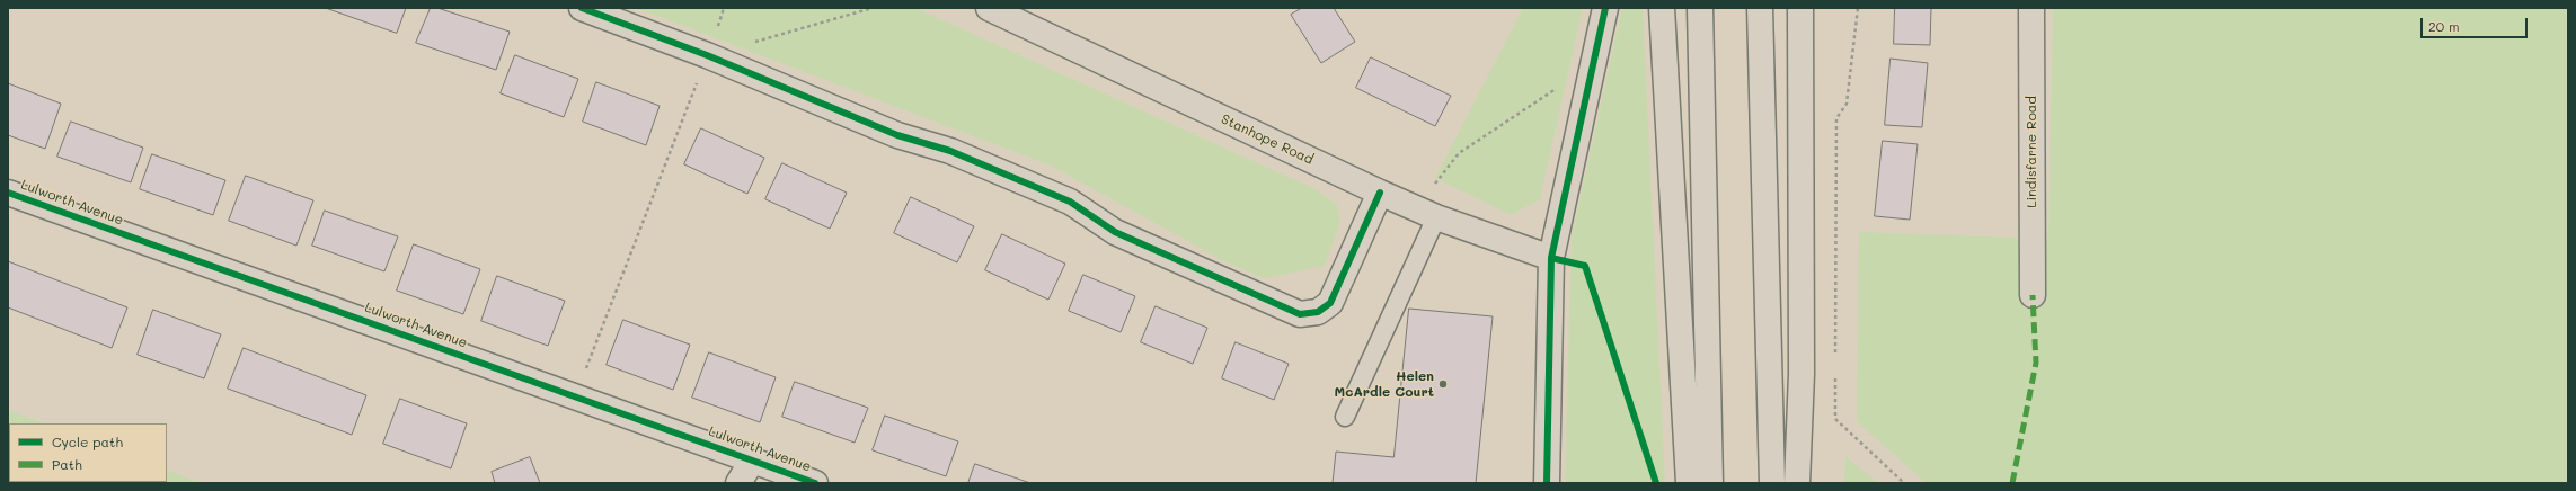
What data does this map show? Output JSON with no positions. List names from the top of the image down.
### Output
{
  "streets": {
    "main road": ["Stanhope Road", "Lindisfarne Road", "Lulworth Avenue"]
  },
  "places": ["Helen McArdle Court"],
  "legend": ["Cycle path", "Path"],
  "scale_bar": "20 m"
}
